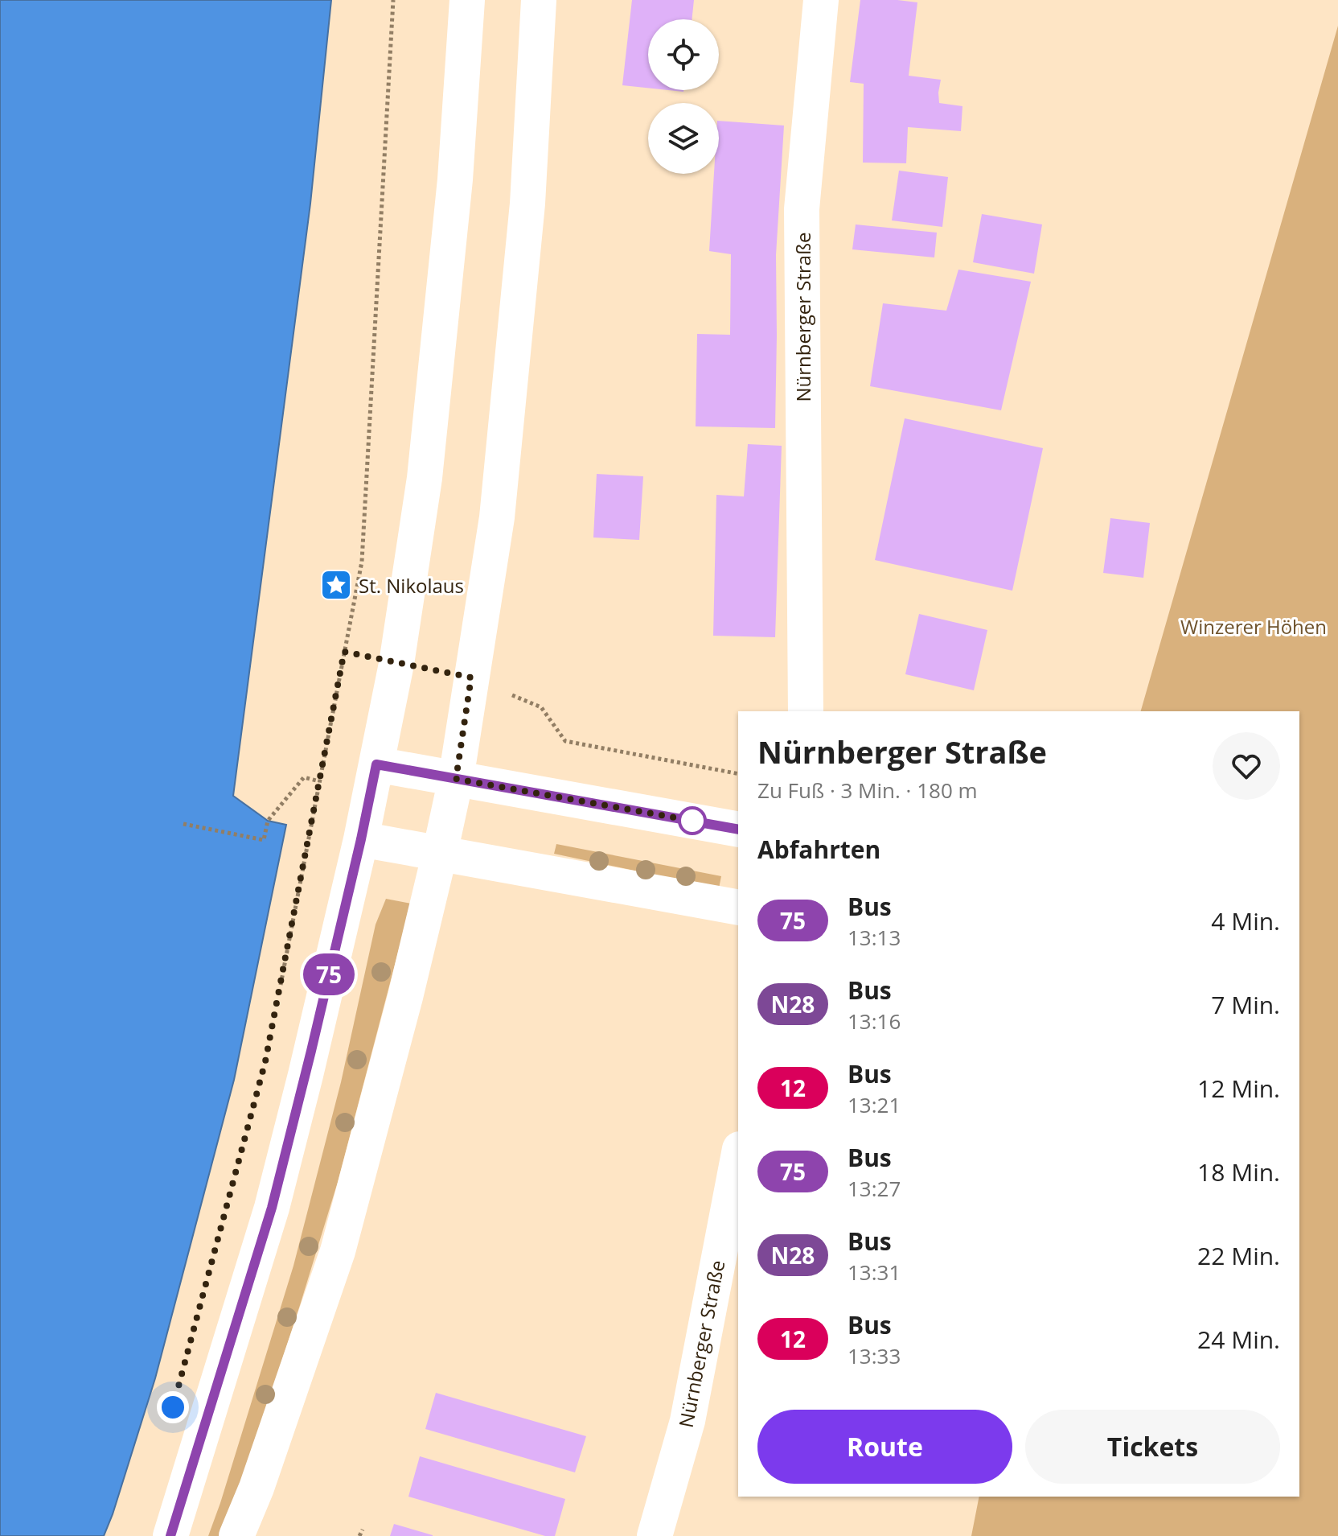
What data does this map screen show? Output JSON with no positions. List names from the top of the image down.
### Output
{
  "streets": {
    "main road": ["Nürnberger Straße"]
  },
  "parks": ["Winzerer Höhen"],
  "places": {
    "place": ["St. Nikolaus"]
  },
  "lines": ["bus line 75"],
  "page": {
    "on_map": "75",
    "heading": [
      ["Nürnberger Straße", "Zu Fuß · 3 Min. · 180 m"],
      "Abfahrten"
    ],
    "list": [
      {
        "mark": "75",
        "name": "Bus",
        "note": "13:13",
        "value": "4 Min."
      },
      {
        "mark": "N28",
        "name": "Bus",
        "note": "13:16",
        "value": "7 Min."
      },
      {
        "mark": "12",
        "name": "Bus",
        "note": "13:21",
        "value": "12 Min."
      },
      {
        "mark": "75",
        "name": "Bus",
        "note": "13:27",
        "value": "18 Min."
      },
      {
        "mark": "N28",
        "name": "Bus",
        "note": "13:31",
        "value": "22 Min."
      },
      {
        "mark": "12",
        "name": "Bus",
        "note": "13:33",
        "value": "24 Min."
      }
    ],
    "buttons": ["Route", "Tickets"]
  }
}
